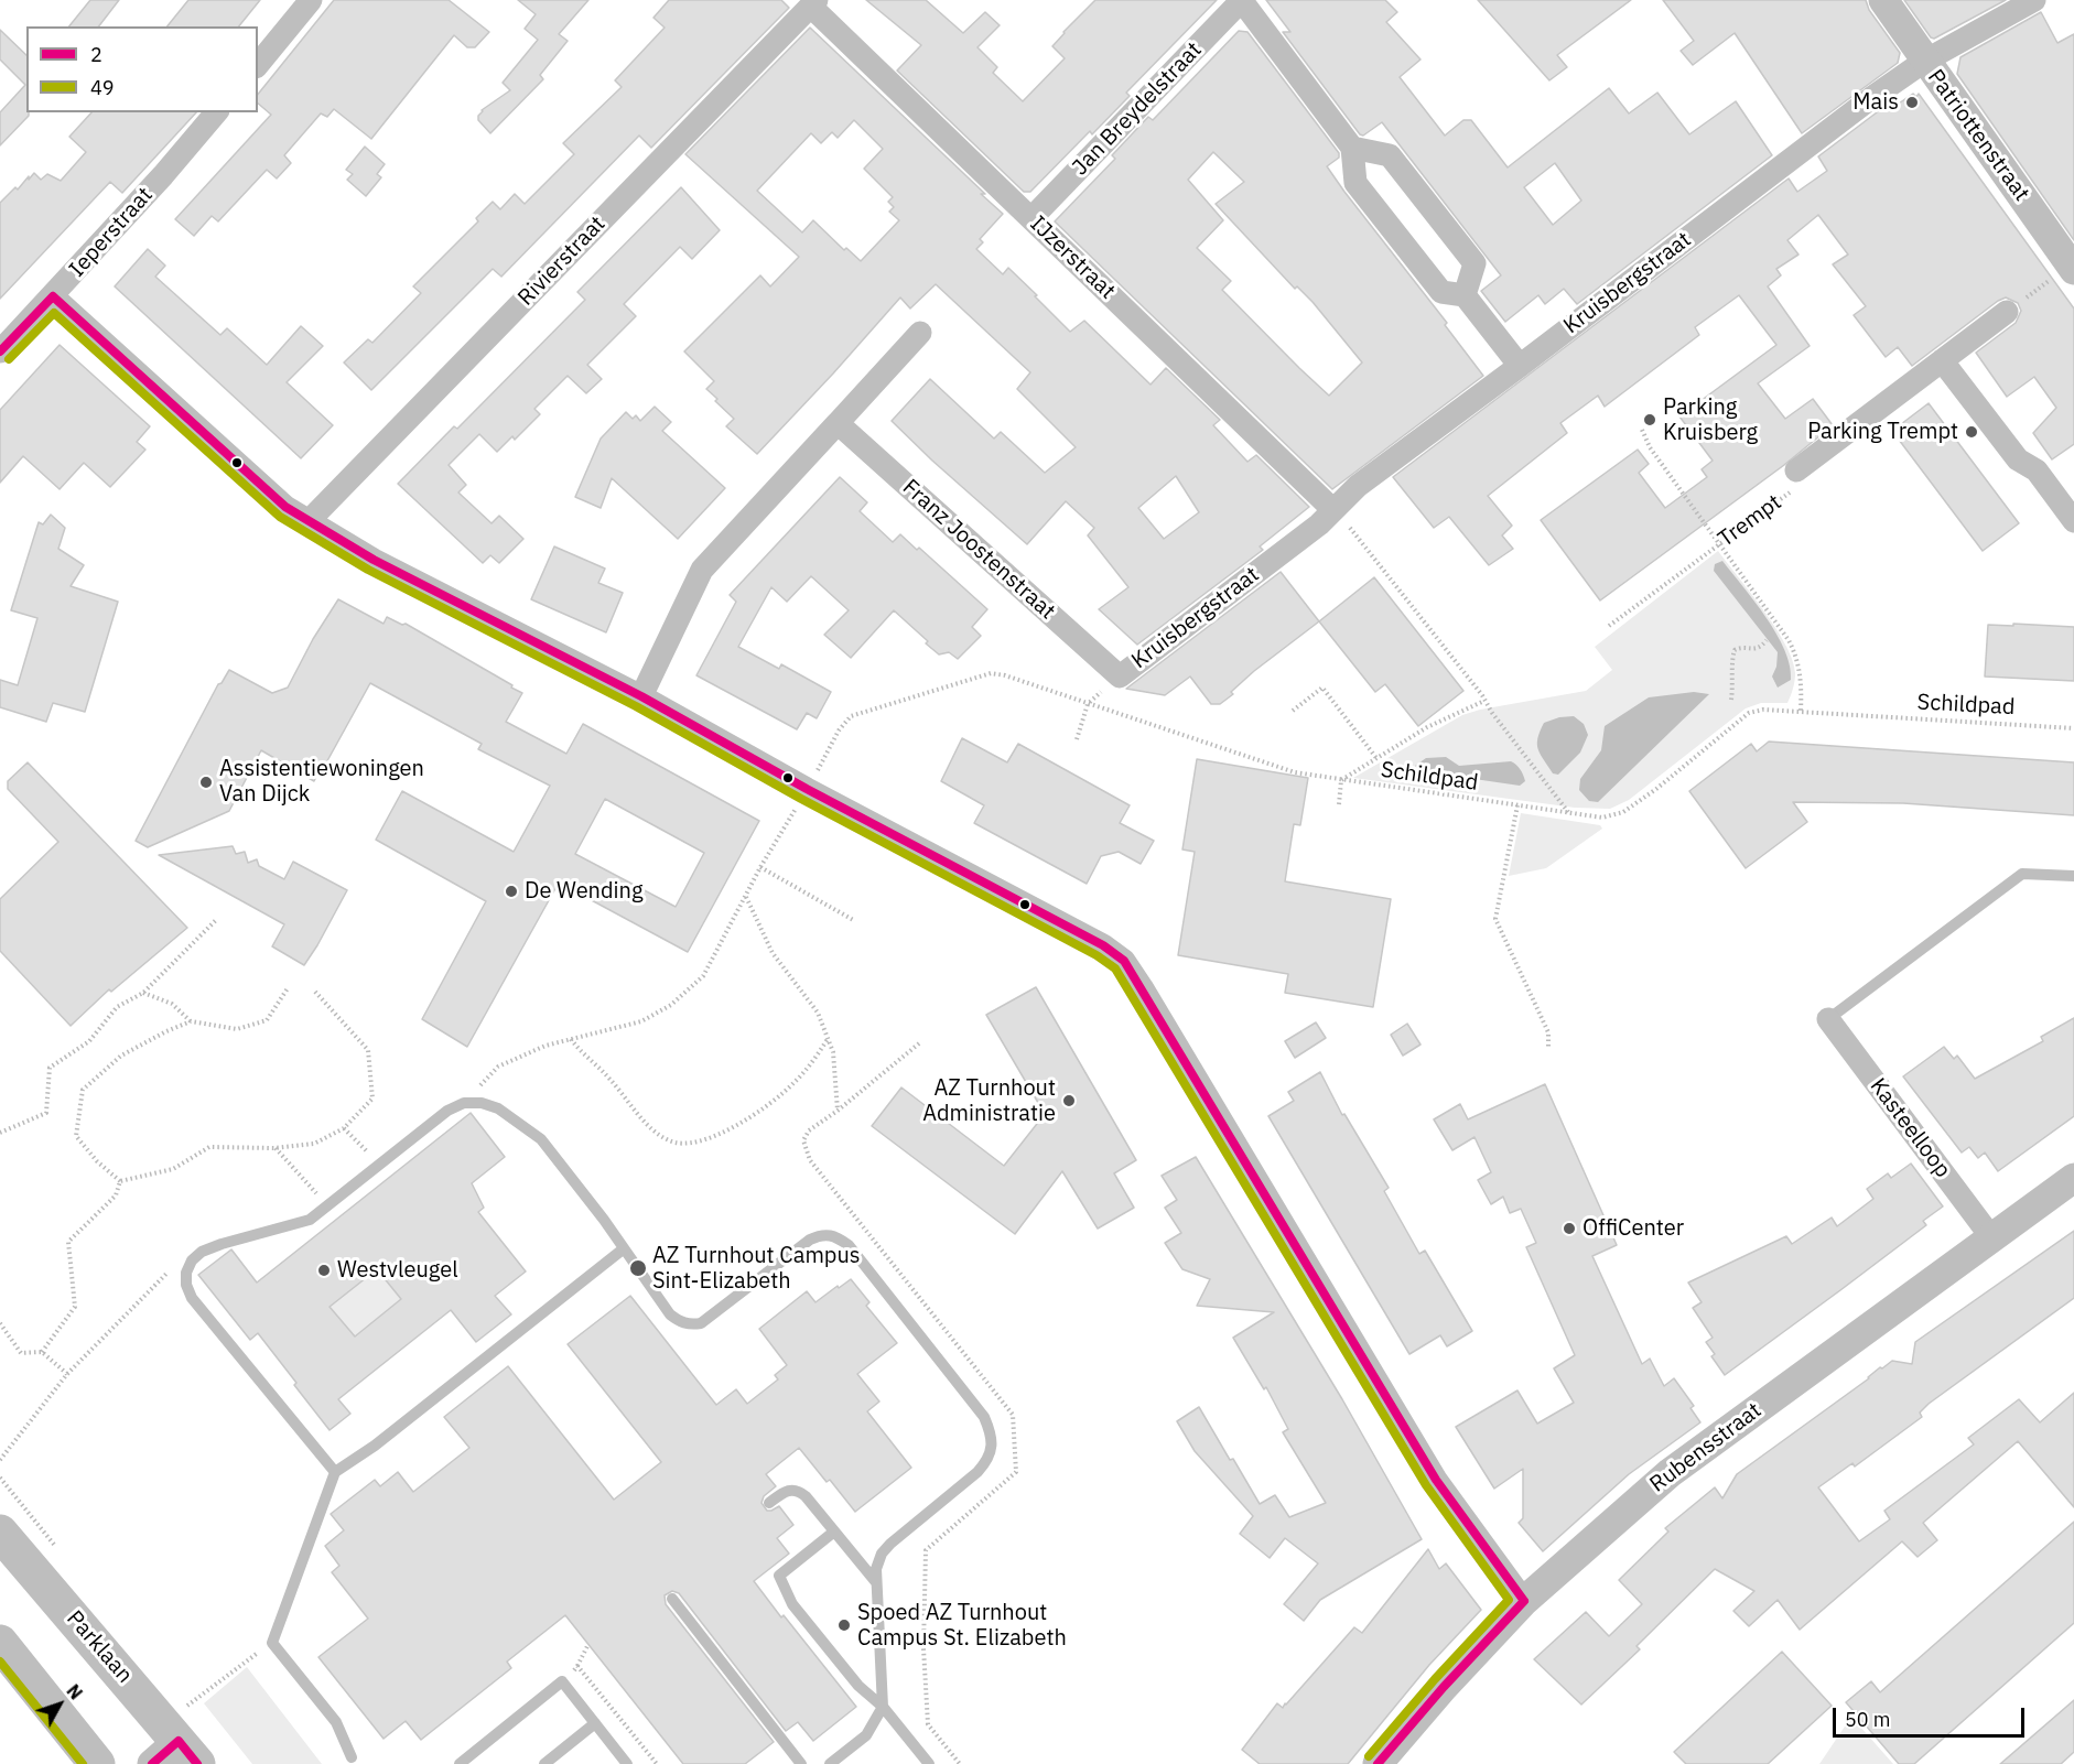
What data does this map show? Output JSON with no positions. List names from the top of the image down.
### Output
{
  "streets": {
    "main road": ["Parklaan"],
    "street": [
      "Jan Breydelstraat",
      "Patriottenstraat",
      "Ieperstraat",
      "IJzerstraat",
      "Rivierstraat",
      "Kruisbergstraat",
      "Trempt",
      "Franz Joostenstraat",
      "Kasteelloop",
      "Rubensstraat"
    ],
    "path": ["Schildpad"]
  },
  "crossings": [
    ["Jan Breydelstraat", "IJzerstraat"],
    ["Patriottenstraat", "Kruisbergstraat"],
    ["IJzerstraat", "Rivierstraat"],
    ["IJzerstraat", "Kruisbergstraat"],
    ["Kruisbergstraat", "Franz Joostenstraat"],
    ["Kasteelloop", "Rubensstraat"]
  ],
  "places": [
    "Mais",
    "Parking Kruisberg",
    "Parking Trempt",
    "Assistentiewoningen Van Dijck",
    "De Wending",
    "AZ Turnhout Administratie",
    "OffiCenter",
    "AZ Turnhout Campus Sint-Elizabeth",
    "Westvleugel",
    "Spoed AZ Turnhout Campus St. Elizabeth"
  ],
  "lines": ["transit line 2", "transit line 49"],
  "legend": ["2", "49"],
  "scale_bar": "50 m",
  "north": "top right"
}
